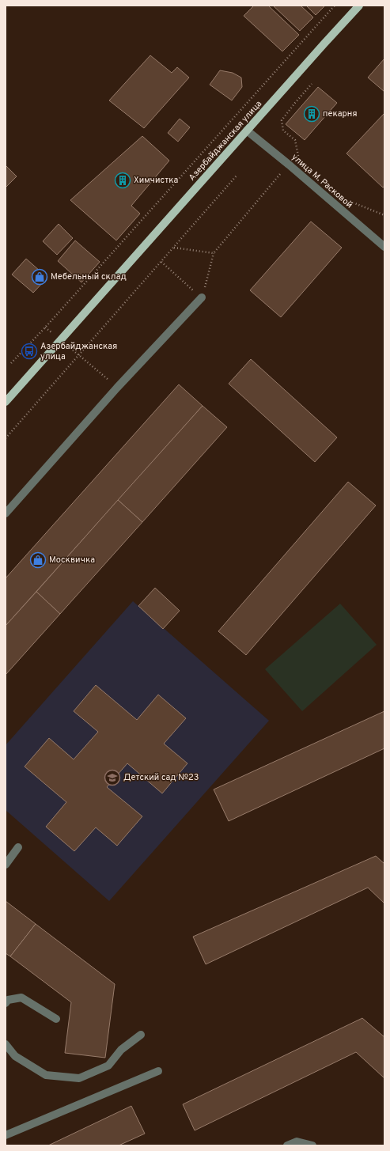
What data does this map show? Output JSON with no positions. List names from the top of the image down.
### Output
{
  "streets": {
    "main road": ["Азербайджанская улица"],
    "street": ["улица М. Расковой"]
  },
  "crossings": [
    ["Азербайджанская улица", "улица М. Расковой"]
  ],
  "places": {
    "building": ["пекарня", "Химчистка"],
    "shop": ["Мебельный склад", "Москвичка"],
    "bus stop": ["Азербайджанская улица"],
    "school or university": ["Детский сад №23"]
  }
}
